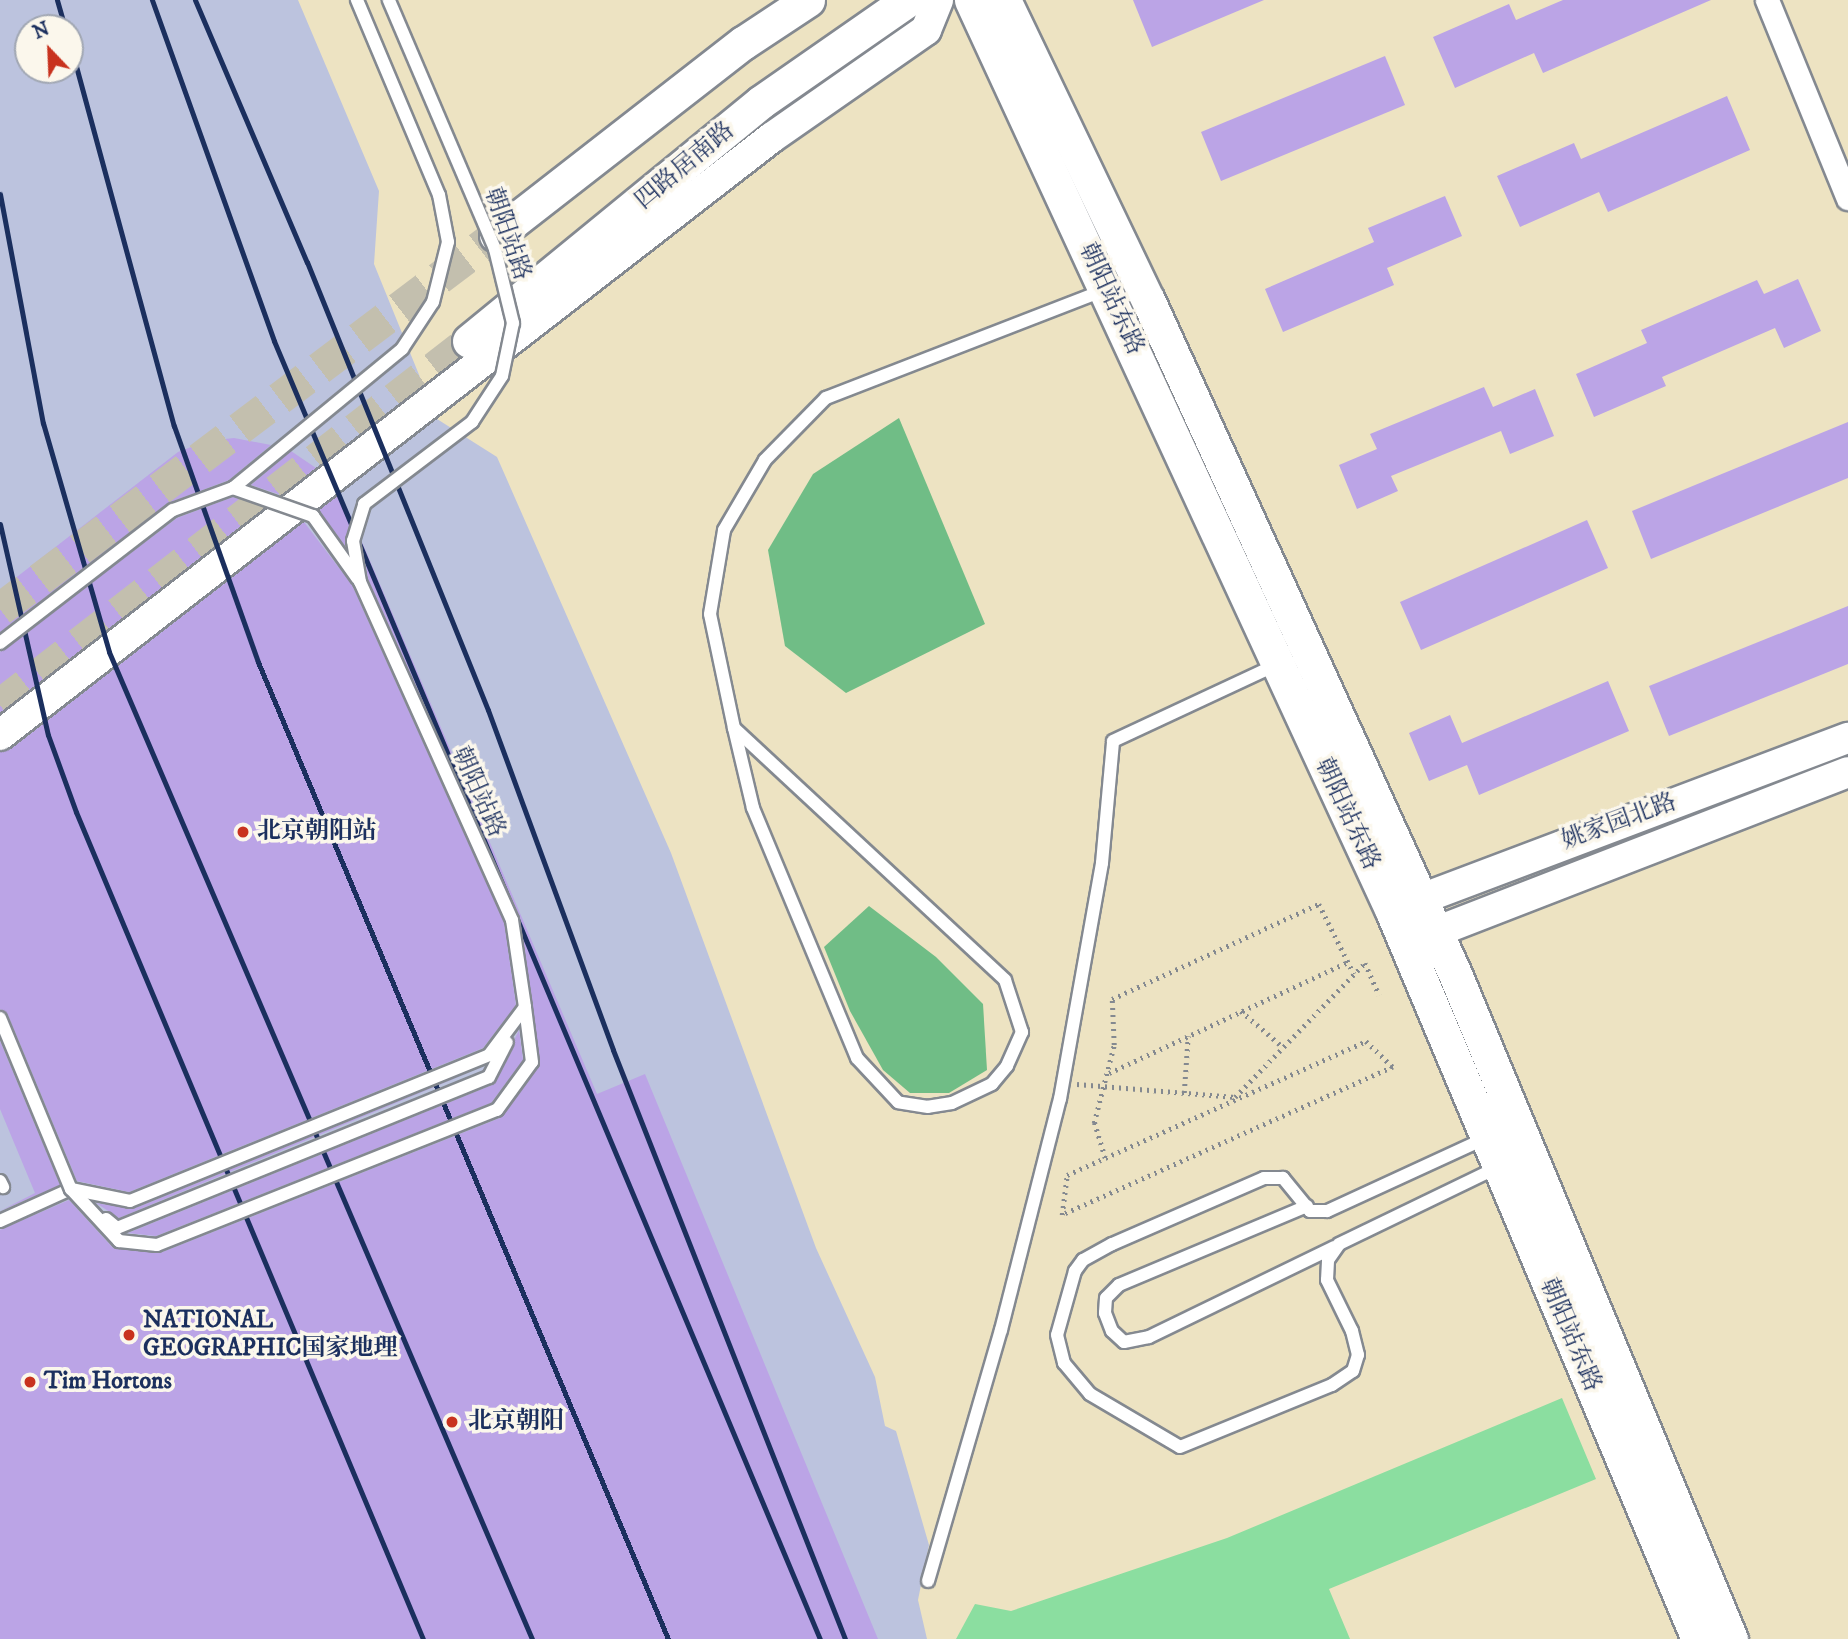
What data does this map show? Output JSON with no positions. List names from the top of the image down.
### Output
{
  "streets": {
    "main road": ["四路居南路", "朝阳站东路"],
    "street": ["姚家园北路"],
    "lane": ["朝阳站路"]
  },
  "crossings": [
    ["朝阳站东路", "姚家园北路"]
  ],
  "places": [
    "北京朝阳站",
    "NATIONAL GEOGRAPHIC国家地理",
    "Tim Hortons",
    "北京朝阳"
  ],
  "north": "top left"
}
